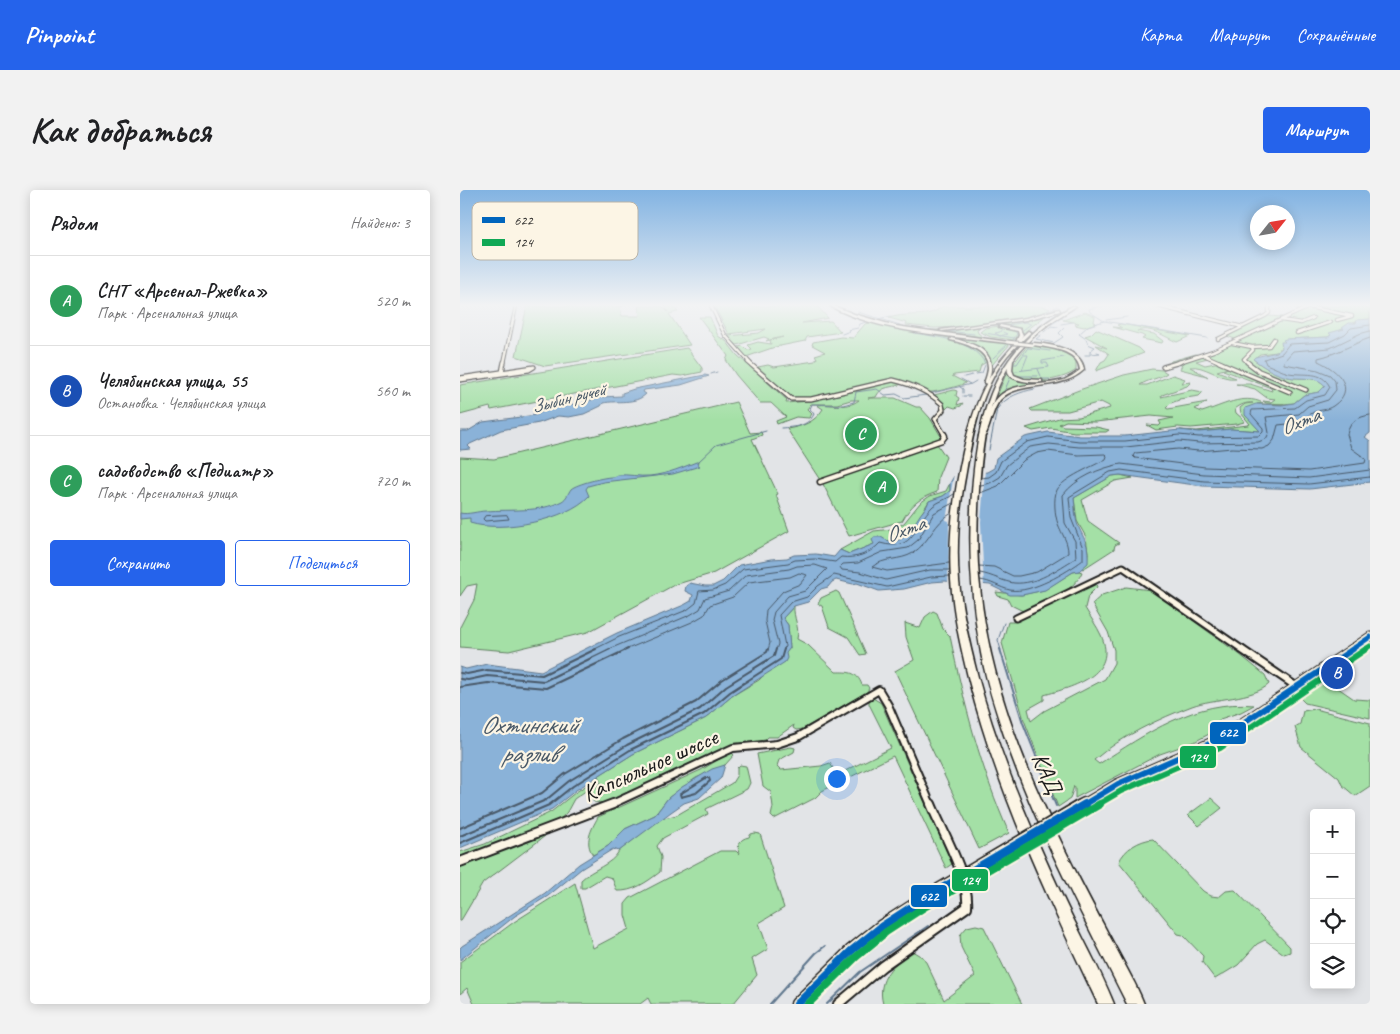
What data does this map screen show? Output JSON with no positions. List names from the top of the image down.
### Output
{
  "streets": {
    "highway": ["КАД"],
    "street": ["Капсюльное шоссе"]
  },
  "water": ["Зыбин ручей", "Охта", "Охтинский разлив"],
  "lines": ["transit line 622", "transit line 124"],
  "legend": ["622", "124"],
  "north": "top right",
  "page": {
    "header": "Pinpoint",
    "nav": ["Карта", "Маршрут", "Сохранённые"],
    "buttons": [
      "Маршрут",
      ["Сохранить", "Поделиться"]
    ],
    "title": "Как добраться",
    "heading": ["Рядом", "Найдено: 3"],
    "list": [
      {
        "mark": "A",
        "name": "СНТ «Арсенал-Ржевка»",
        "note": "Парк · Арсенальная улица",
        "value": "520 m"
      },
      {
        "mark": "B",
        "name": "Челябинская улица, 55",
        "note": "Остановка · Челябинская улица",
        "value": "560 m"
      },
      {
        "mark": "C",
        "name": "садоводство «Педиатр»",
        "note": "Парк · Арсенальная улица",
        "value": "720 m"
      }
    ],
    "pins": ["C", "A", "B"],
    "map_buttons": ["+", "−"]
  }
}
